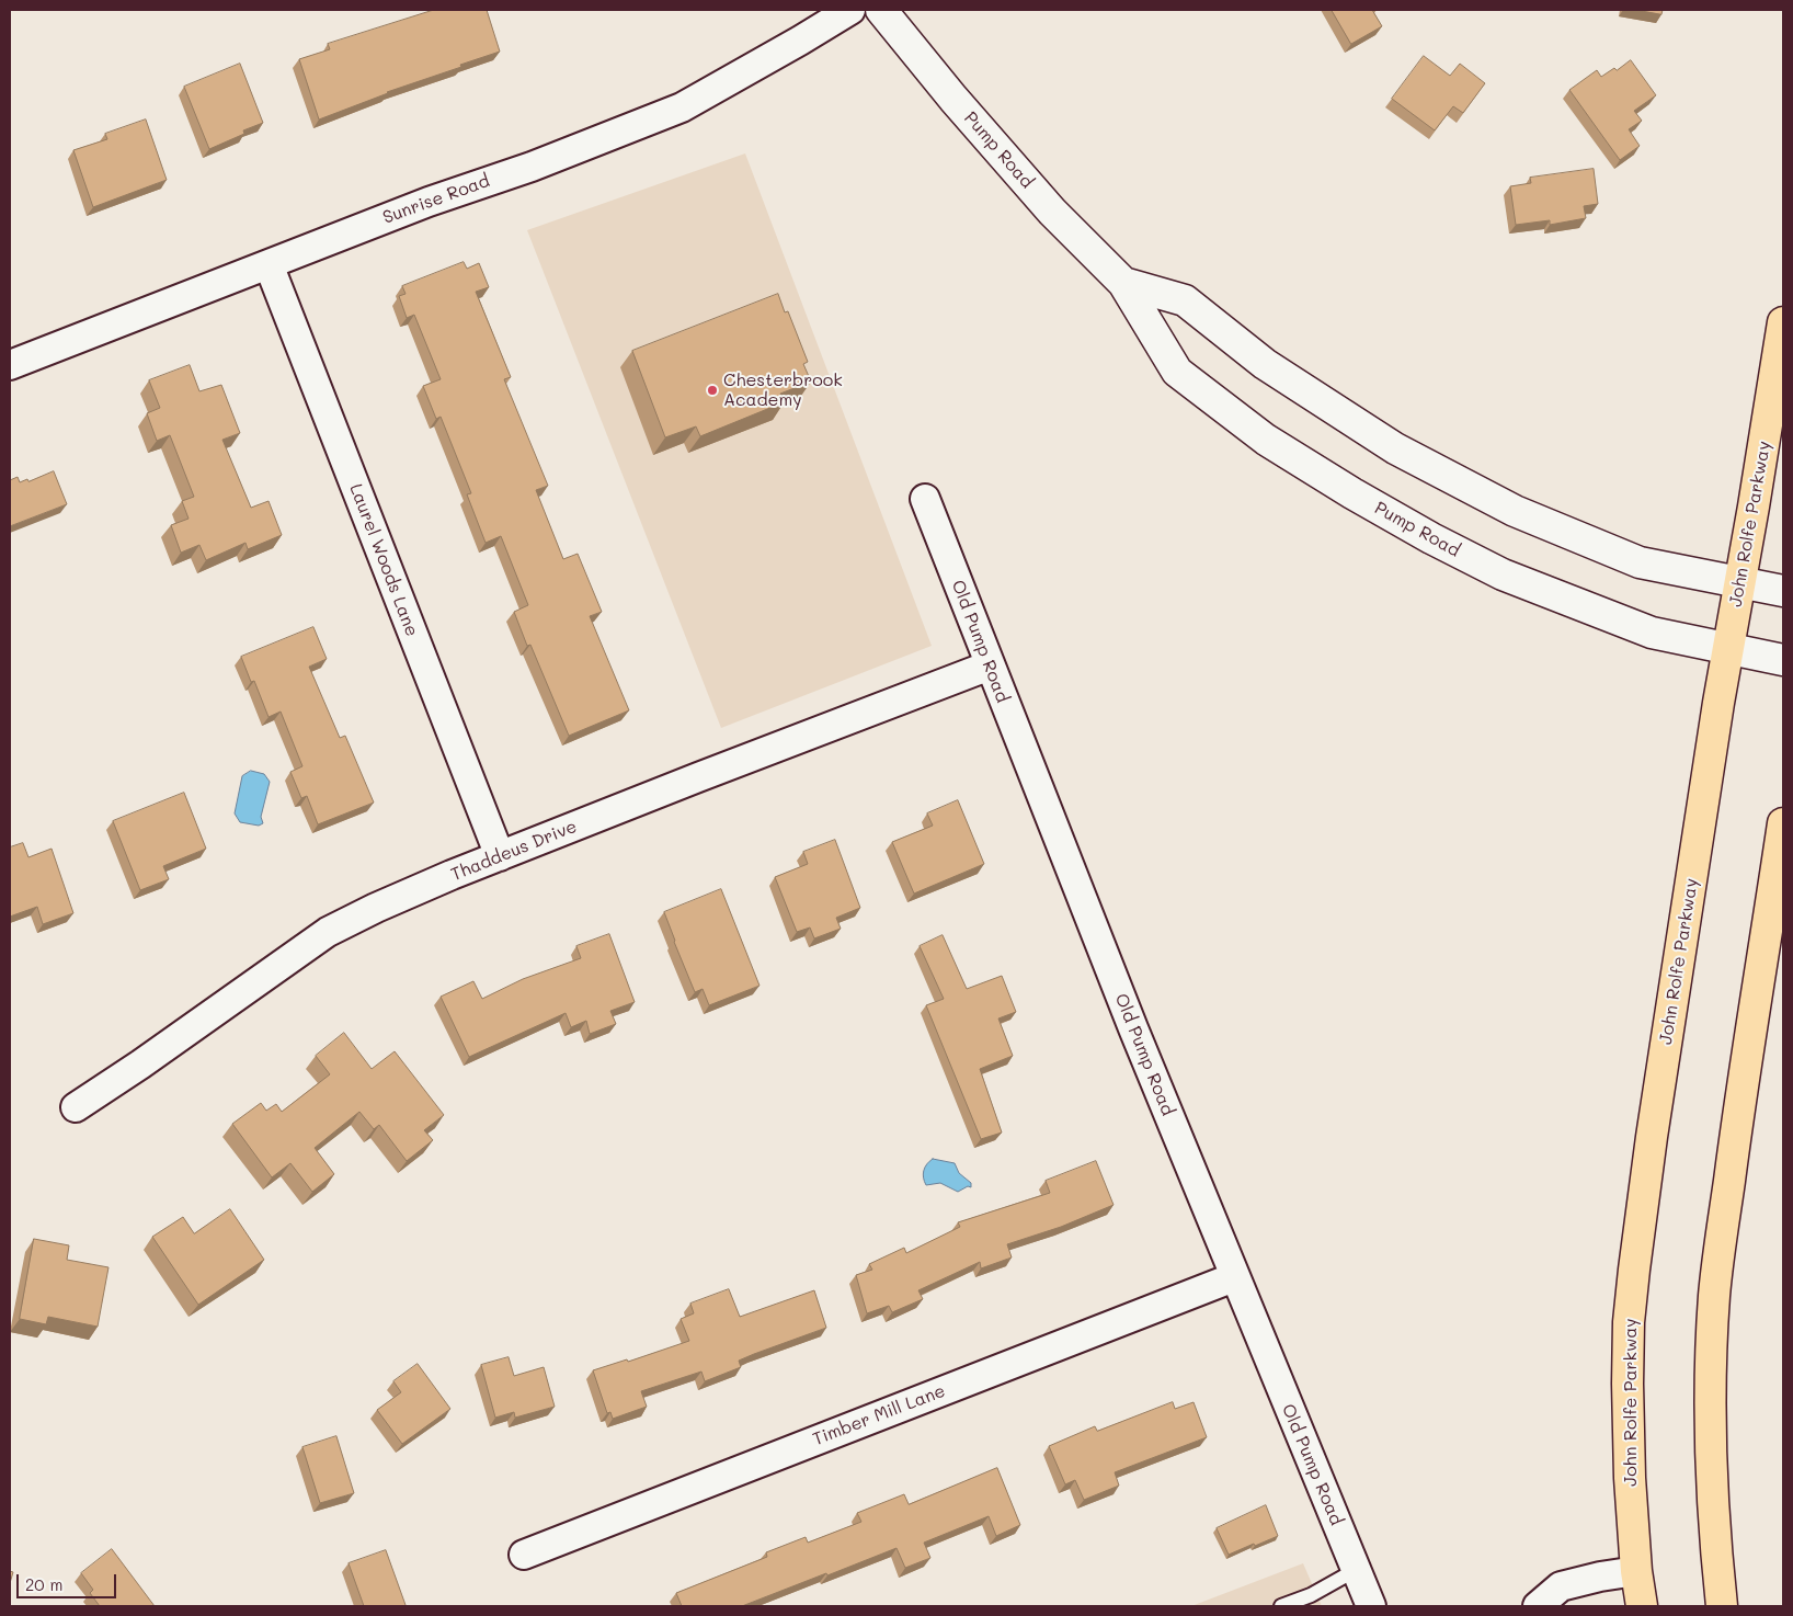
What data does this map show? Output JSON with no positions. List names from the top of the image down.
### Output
{
  "streets": {
    "main road": ["Pump Road", "John Rolfe Parkway"],
    "street": [
      "Sunrise Road",
      "Laurel Woods Lane",
      "Old Pump Road",
      "Thaddeus Drive",
      "Timber Mill Lane"
    ]
  },
  "crossings": [
    ["Pump Road", "John Rolfe Parkway"],
    ["Sunrise Road", "Laurel Woods Lane"],
    ["Laurel Woods Lane", "Thaddeus Drive"],
    ["Old Pump Road", "Thaddeus Drive"],
    ["Old Pump Road", "Timber Mill Lane"]
  ],
  "places": ["Chesterbrook Academy"],
  "scale_bar": "20 m"
}
